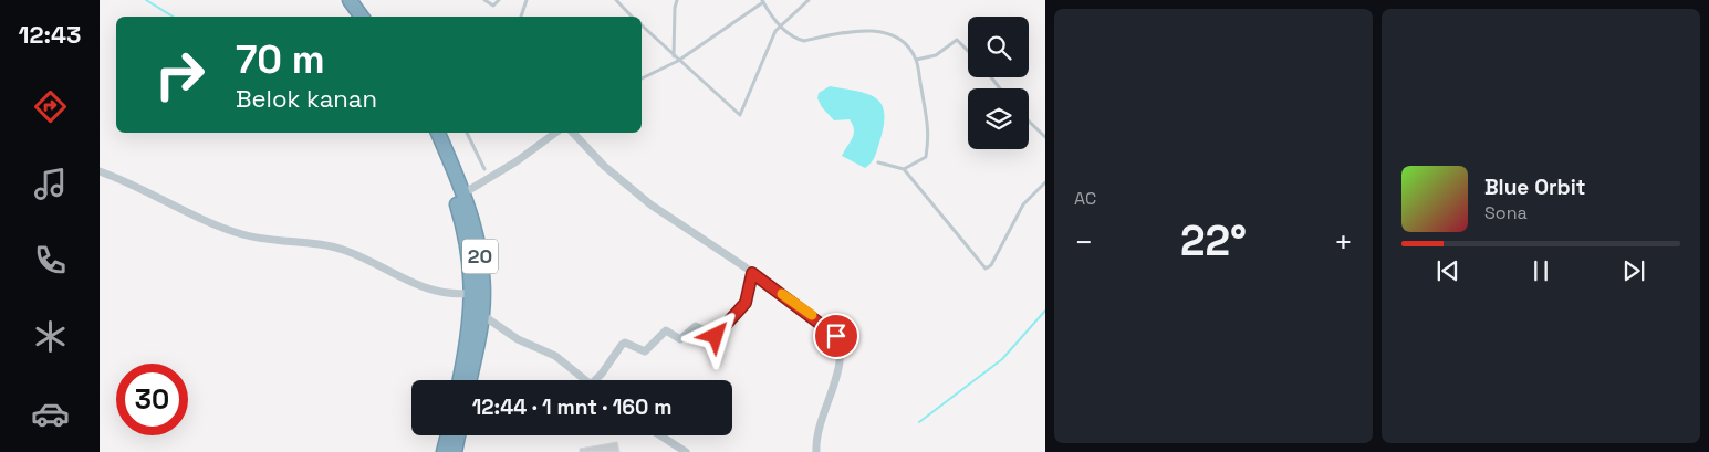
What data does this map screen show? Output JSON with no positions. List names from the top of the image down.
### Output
{
  "streets": {
    "highway": ["20"]
  },
  "page": {
    "tabs": "12:43",
    "tile": "AC",
    "turn": ["70 m", "Belok kanan"],
    "song": ["Blue Orbit", "Sona"],
    "heat": ["−", "22°", "+"],
    "limit": "30",
    "trip": "12:44 · 1 mnt · 160 m"
  }
}
